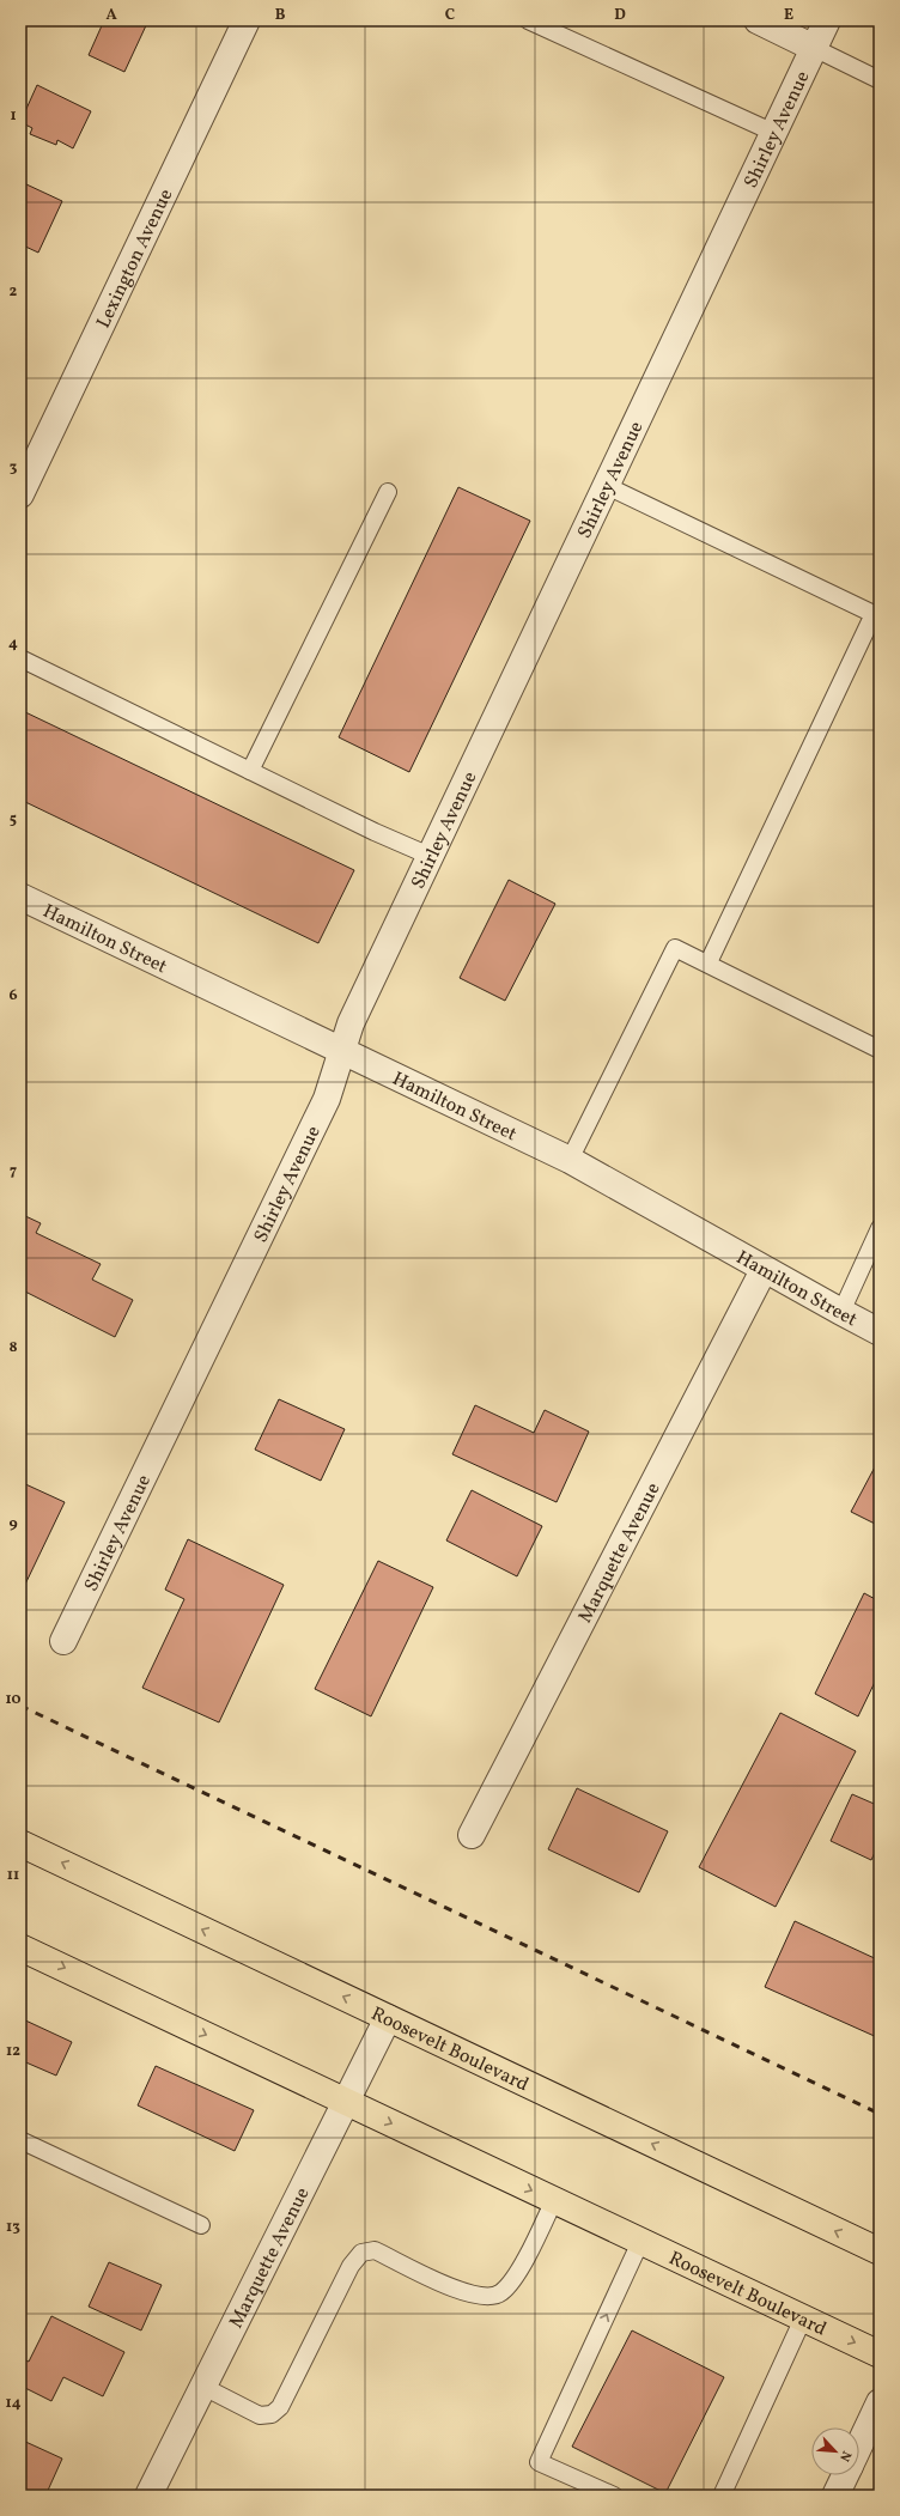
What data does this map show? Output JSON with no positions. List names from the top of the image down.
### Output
{
  "streets": {
    "highway": ["Roosevelt Boulevard"],
    "street": [
      "Shirley Avenue",
      "Lexington Avenue",
      "Hamilton Street",
      "Marquette Avenue"
    ]
  },
  "crossings": [
    ["Shirley Avenue", "Hamilton Street"],
    ["Hamilton Street", "Marquette Avenue"],
    ["Marquette Avenue", "Roosevelt Boulevard"]
  ],
  "north": "bottom right",
  "grid": {
    "columns": [
      "A",
      "B",
      "C",
      "D",
      "E"
    ],
    "rows": [
      "1",
      "2",
      "3",
      "4",
      "5",
      "6",
      "7",
      "8",
      "9",
      "10",
      "11",
      "12",
      "13",
      "14"
    ]
  }
}
